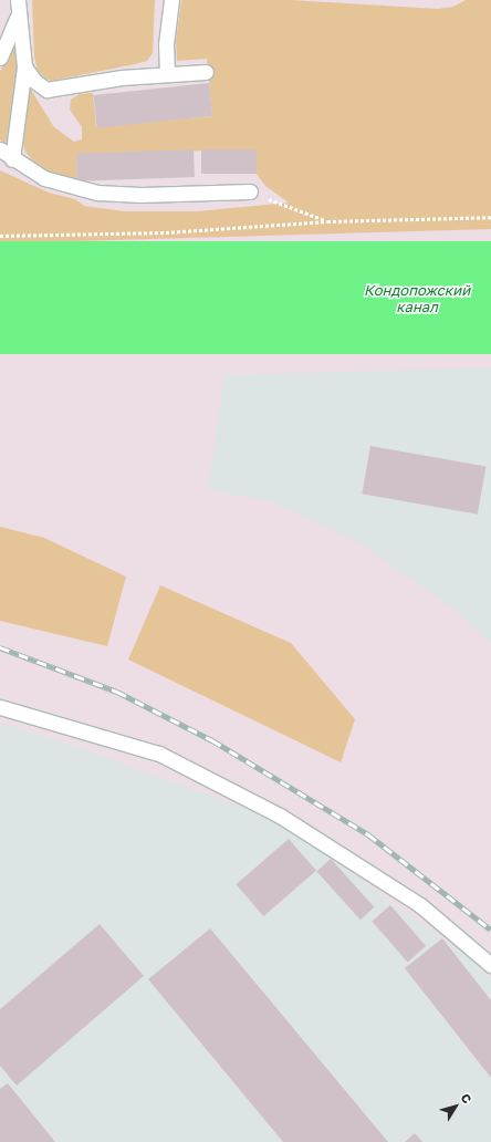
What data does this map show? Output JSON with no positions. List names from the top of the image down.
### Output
{
  "water": ["Кондопожский канал"],
  "north": "top right"
}
